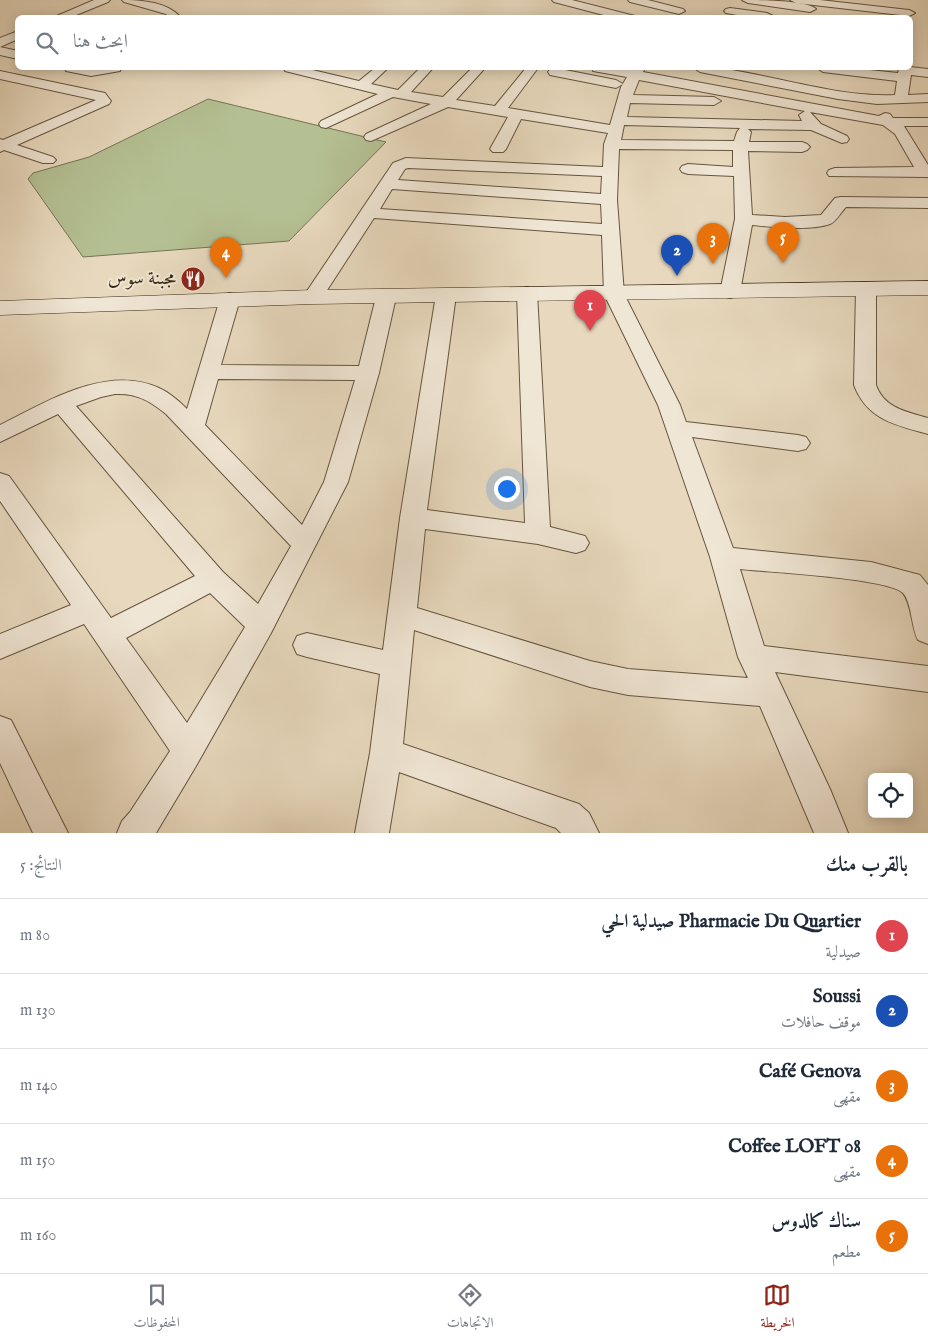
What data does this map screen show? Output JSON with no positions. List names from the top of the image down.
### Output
{
  "places": {
    "restaurant": ["مجبنة سوس"]
  },
  "page": {
    "search": "ابحث هنا",
    "pins": [
      "5",
      "3",
      "2",
      "4",
      "1"
    ],
    "heading": ["بالقرب منك", "النتائج: 5"],
    "list": [
      {
        "mark": "1",
        "name": "Pharmacie Du Quartier صيدلية الحي",
        "note": "صيدلية",
        "value": "80 m"
      },
      {
        "mark": "2",
        "name": "Soussi",
        "note": "موقف حافلات",
        "value": "130 m"
      },
      {
        "mark": "3",
        "name": "Café Genova",
        "note": "مقهى",
        "value": "140 m"
      },
      {
        "mark": "4",
        "name": "Coffee LOFT 08",
        "note": "مقهى",
        "value": "150 m"
      },
      {
        "mark": "5",
        "name": "سناك كالدوس",
        "note": "مطعم",
        "value": "160 m"
      }
    ],
    "nav": ["الخريطة", "الاتجاهات", "المحفوظات"]
  }
}
